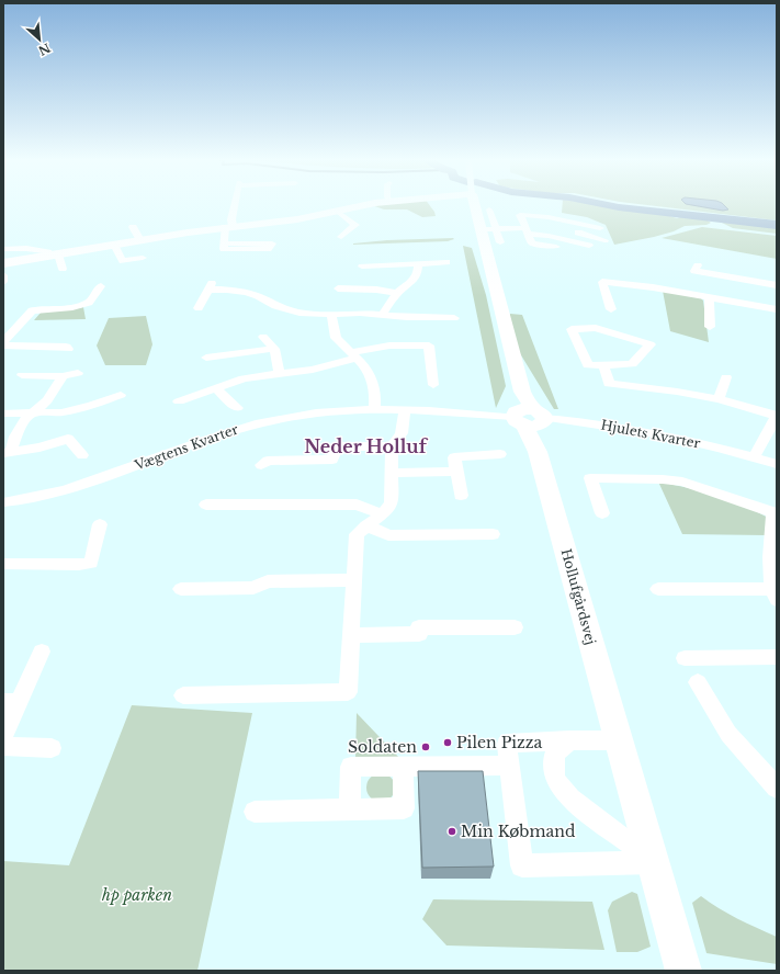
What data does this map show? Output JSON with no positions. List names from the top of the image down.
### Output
{
  "streets": {
    "street": ["Hjulets Kvarter", "Vægtens Kvarter", "Hollufgårdsvej"]
  },
  "crossings": [
    ["Hjulets Kvarter", "Vægtens Kvarter"],
    ["Hjulets Kvarter", "Hollufgårdsvej"],
    ["Vægtens Kvarter", "Hollufgårdsvej"]
  ],
  "districts": ["Neder Holluf"],
  "parks": ["hp parken"],
  "places": ["Pilen Pizza", "Soldaten", "Min Købmand"],
  "north": "bottom right"
}
